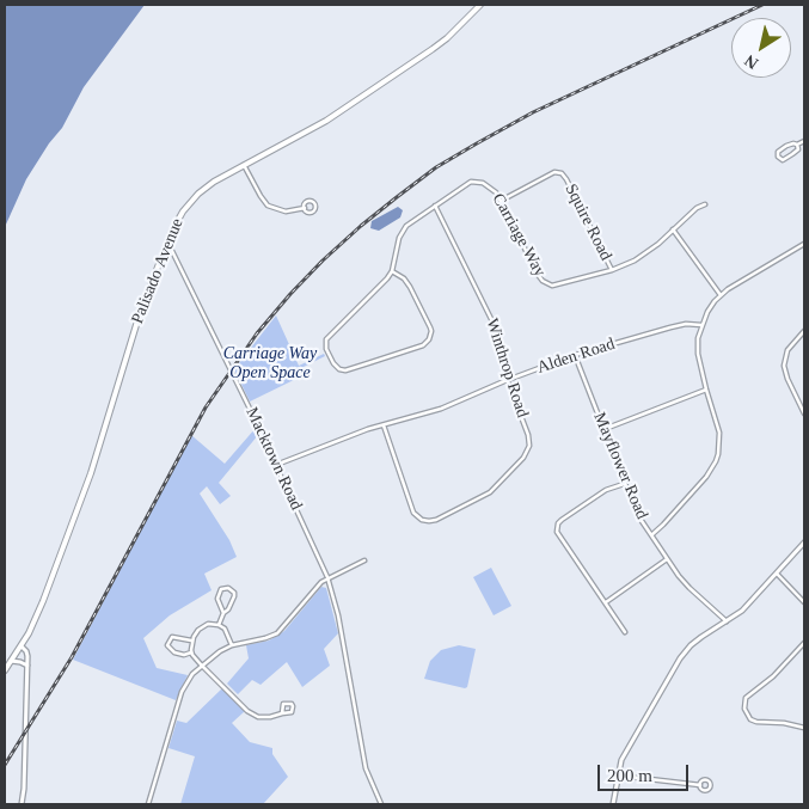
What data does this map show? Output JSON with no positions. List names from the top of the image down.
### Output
{
  "streets": {
    "main road": ["Palisado Avenue"],
    "street": [
      "Squire Road",
      "Carriage Way",
      "Alden Road",
      "Winthrop Road",
      "Macktown Road",
      "Mayflower Road"
    ]
  },
  "crossings": [
    ["Squire Road", "Carriage Way"],
    ["Carriage Way", "Winthrop Road"],
    ["Palisado Avenue", "Macktown Road"],
    ["Alden Road", "Winthrop Road"],
    ["Alden Road", "Macktown Road"],
    ["Alden Road", "Mayflower Road"]
  ],
  "parks": ["Carriage Way Open Space"],
  "scale_bar": "200 m",
  "north": "bottom left"
}
